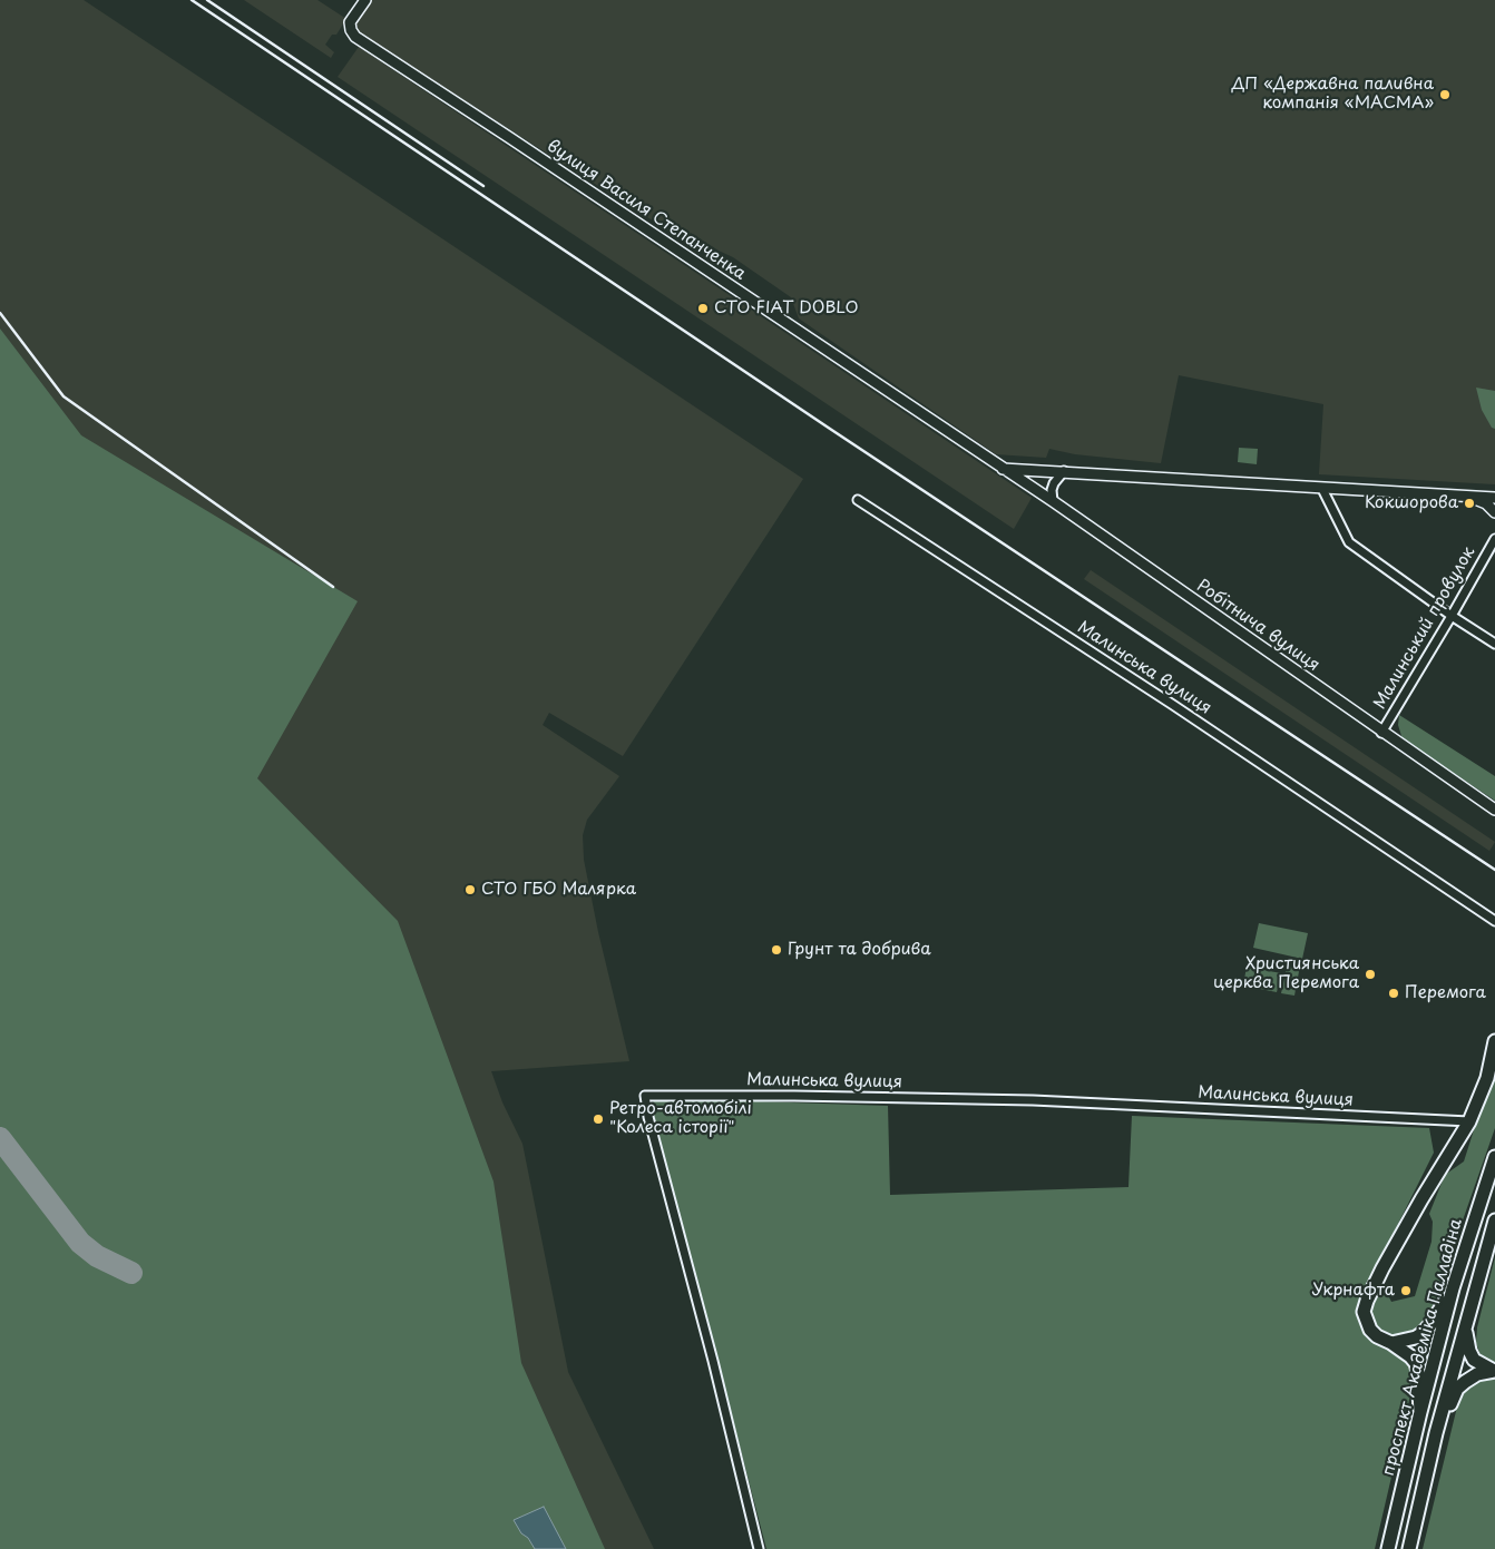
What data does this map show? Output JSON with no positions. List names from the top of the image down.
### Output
{
  "streets": {
    "highway": ["проспект Академіка Палладіна"],
    "street": [
      "вулиця Василя Степанченка",
      "Робітнича вулиця",
      "Малинський провулок",
      "Малинська вулиця"
    ]
  },
  "crossings": [
    ["вулиця Василя Степанченка", "Робітнича вулиця"],
    ["Робітнича вулиця", "Малинський провулок"]
  ],
  "places": [
    "ДП «Державна паливна компанія «МАСМА»",
    "СТО FIAT DOBLO",
    "Кокшорова",
    "СТО ГБО Малярка",
    "Грунт та добрива",
    "Християнська церква Перемога",
    "Перемога",
    "Ретро-автомобілі \"Колеса історії\"",
    "Укрнафта"
  ]
}
